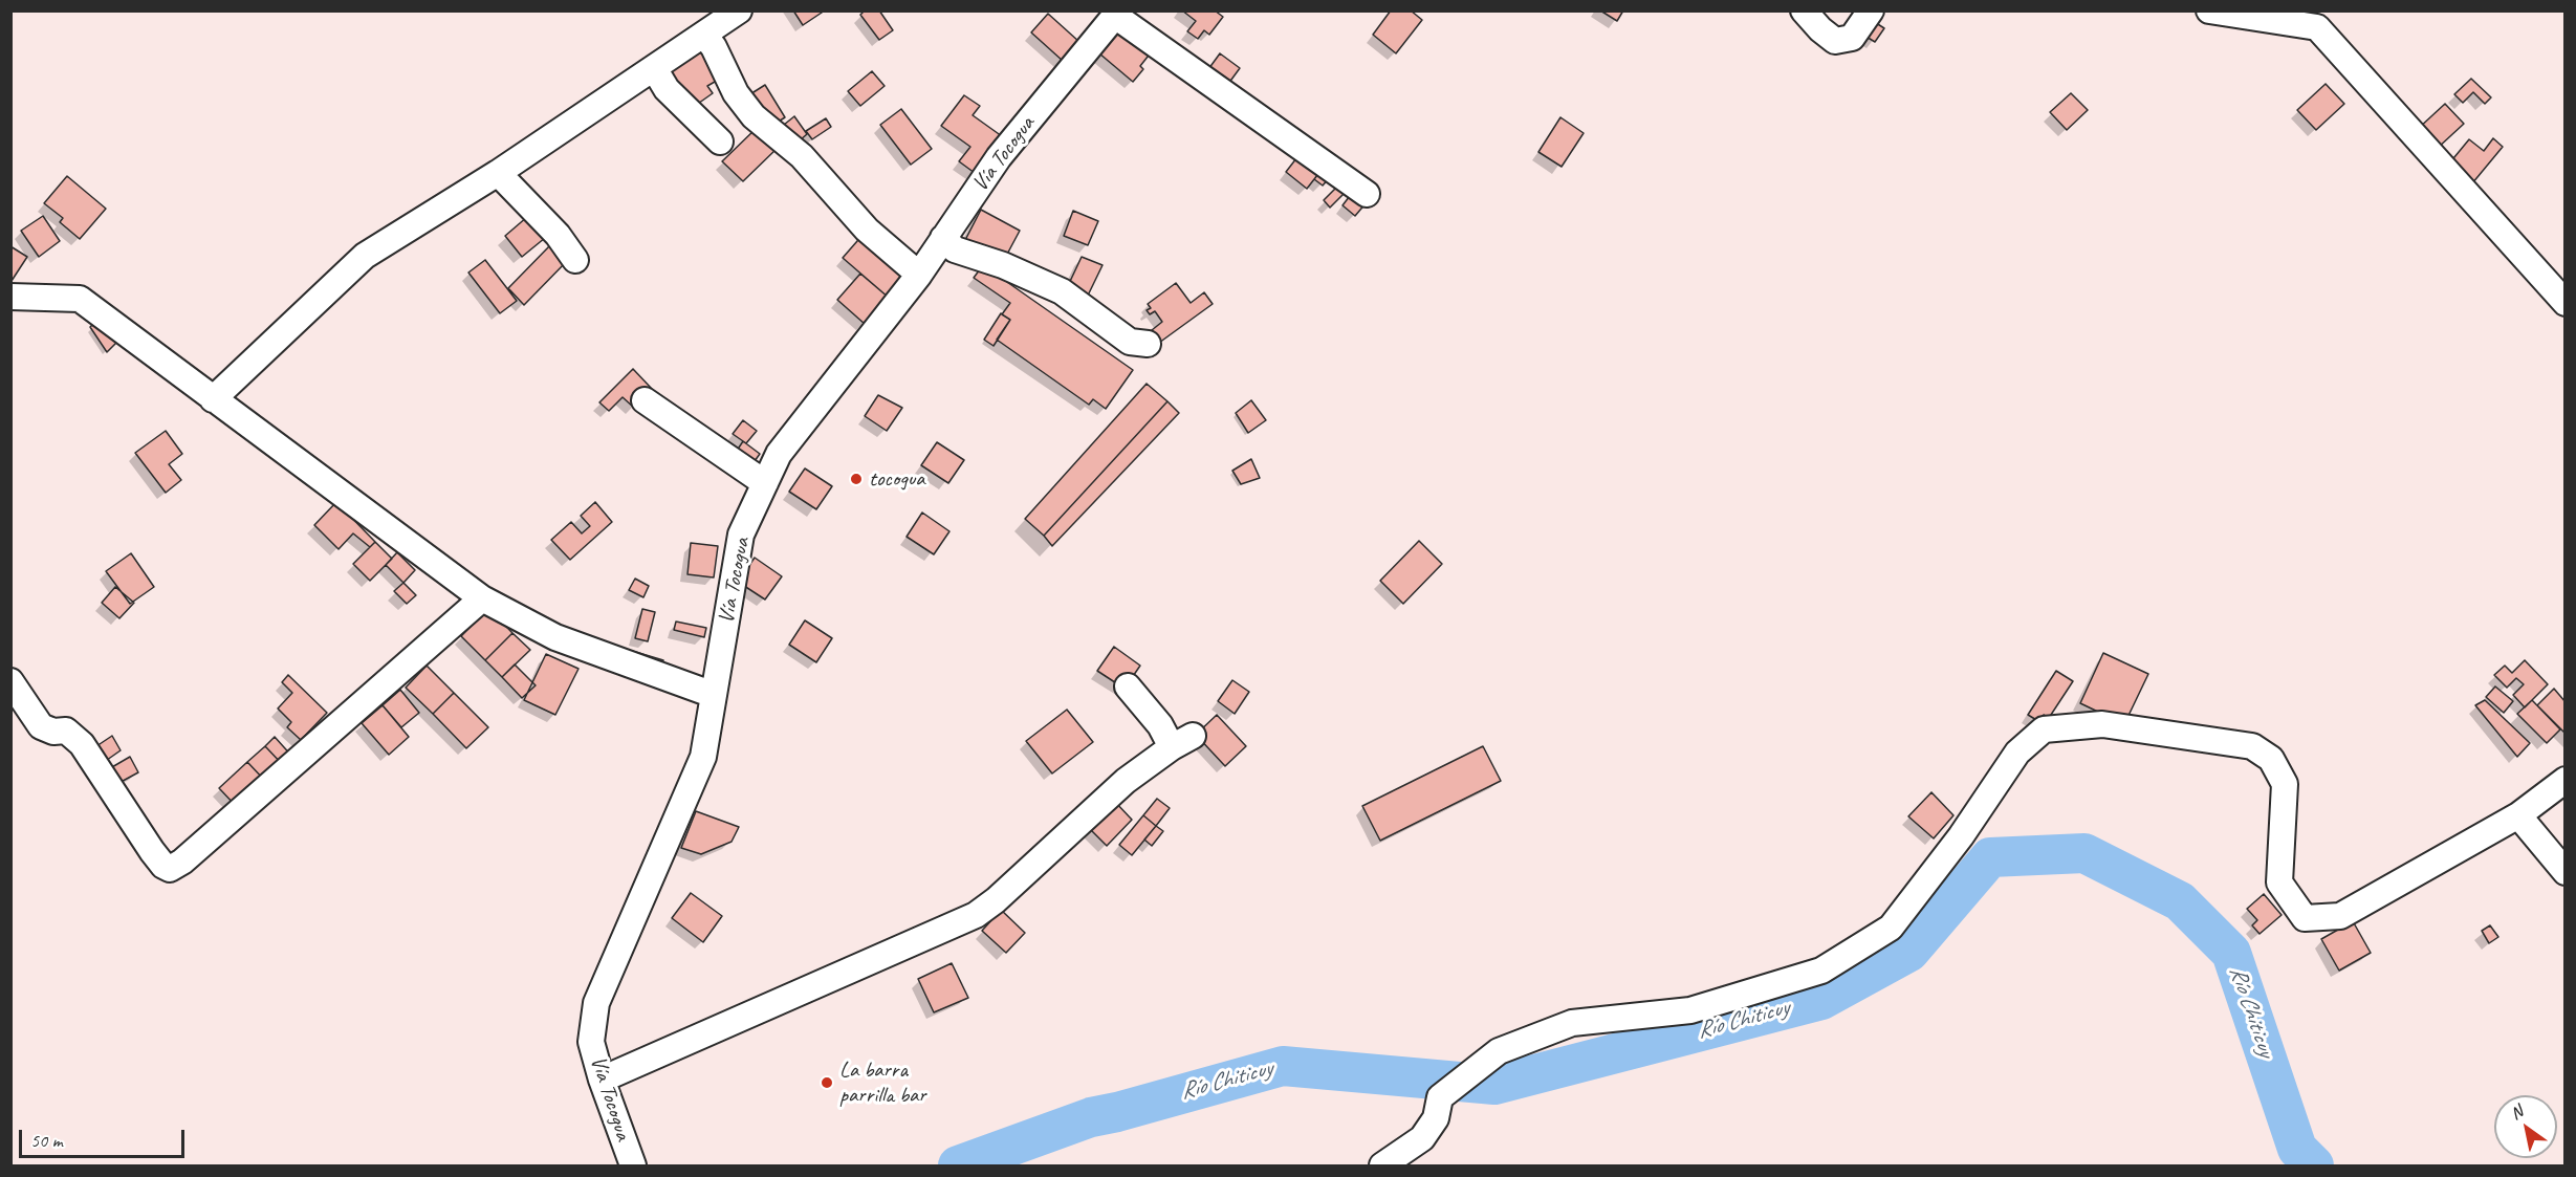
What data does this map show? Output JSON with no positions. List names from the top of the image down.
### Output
{
  "streets": {
    "street": ["Vía Tocogua"]
  },
  "water": ["Río Chiticuy"],
  "places": ["tocogua", "La barra parrilla bar"],
  "scale_bar": "50 m",
  "north": "top left"
}
